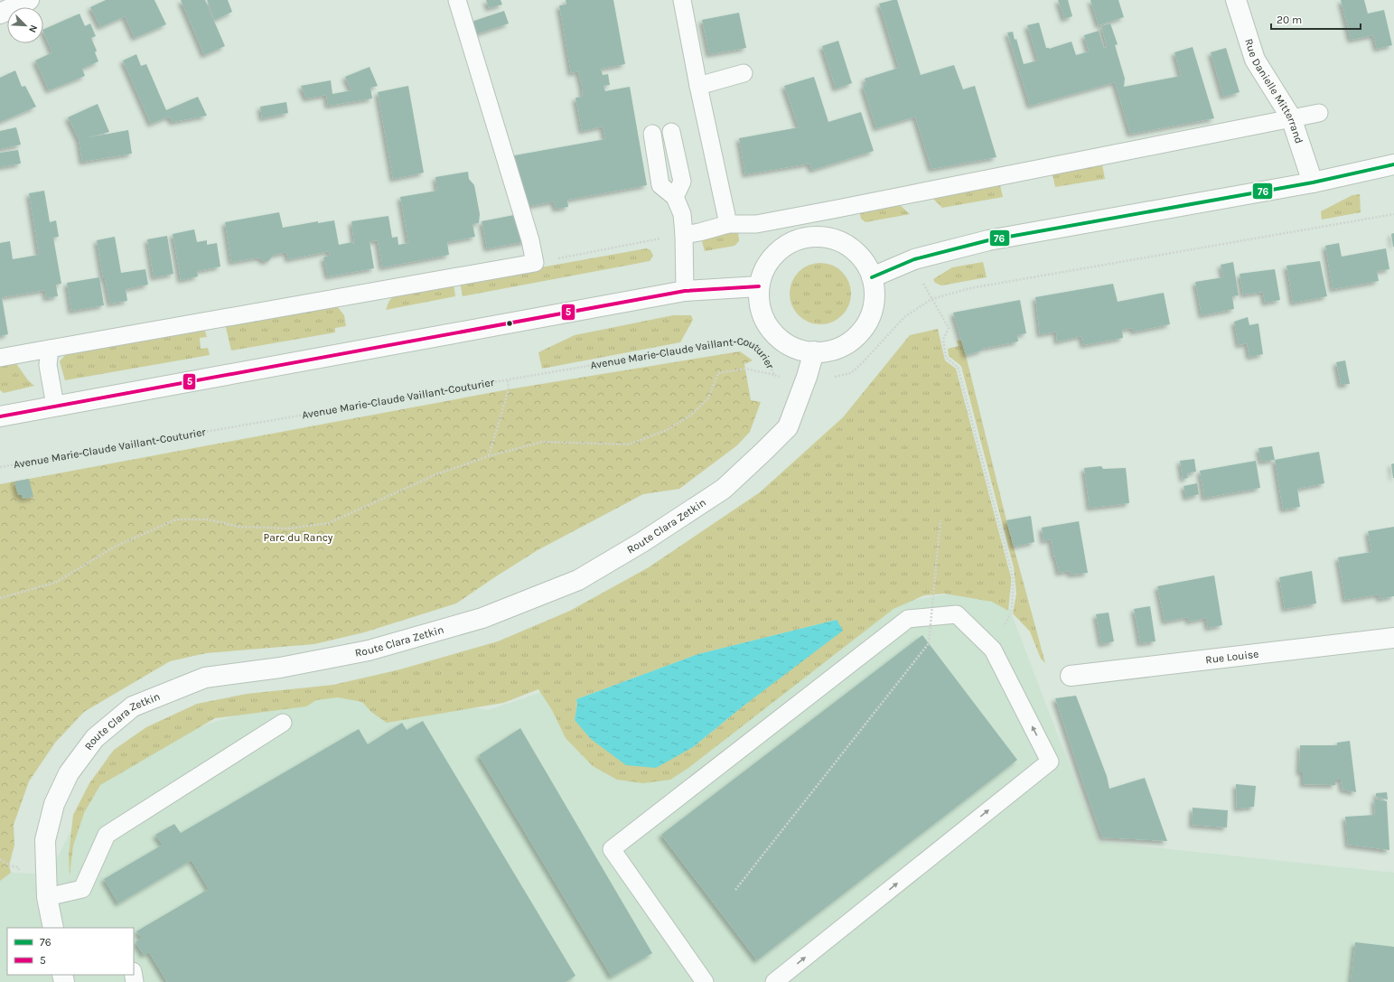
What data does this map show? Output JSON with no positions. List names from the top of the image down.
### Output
{
  "streets": {
    "main road": ["Rue Danielle Mitterrand", "Route Clara Zetkin", "Rue Louise"],
    "path": ["Avenue Marie-Claude Vaillant-Couturier"]
  },
  "parks": ["Parc du Rancy"],
  "lines": ["transit line 76", "transit line 5"],
  "legend": ["76", "5"],
  "scale_bar": "20 m",
  "north": "bottom right"
}
